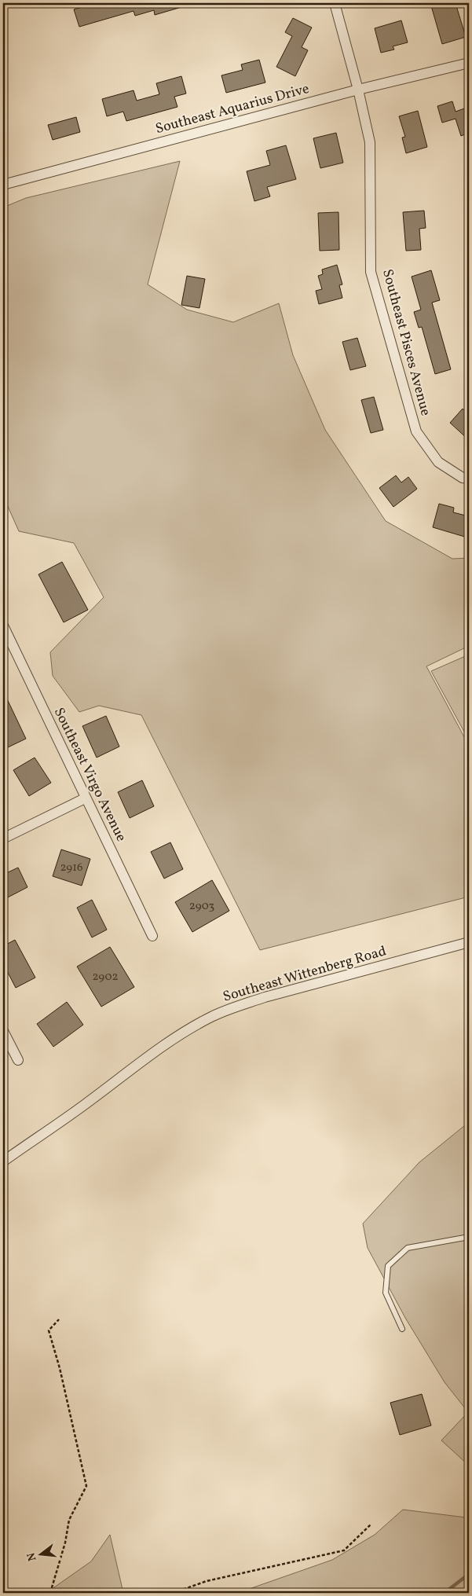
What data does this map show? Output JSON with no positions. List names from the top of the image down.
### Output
{
  "streets": {
    "street": [
      "Southeast Aquarius Drive",
      "Southeast Pisces Avenue",
      "Southeast Virgo Avenue",
      "Southeast Wittenberg Road"
    ]
  },
  "crossings": [
    ["Southeast Aquarius Drive", "Southeast Pisces Avenue"]
  ],
  "house_numbers": ["2916", "2903", "2902"],
  "north": "left"
}
